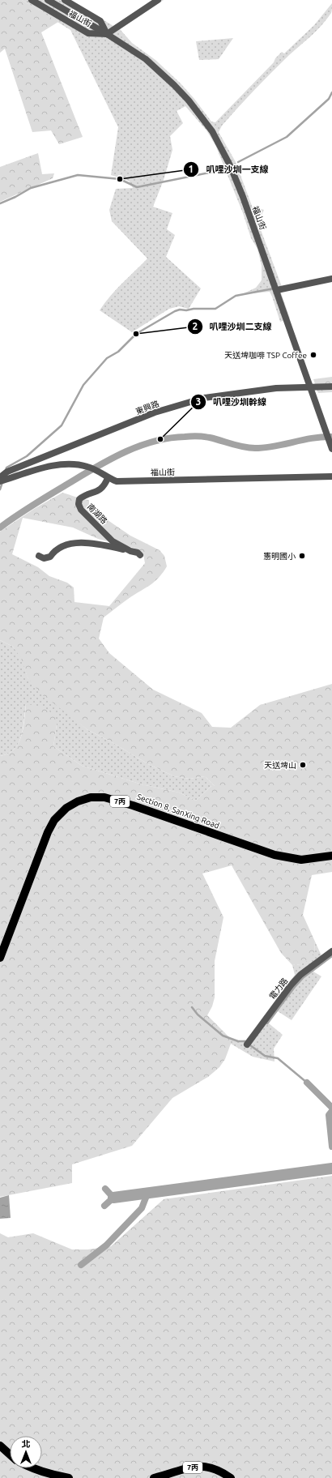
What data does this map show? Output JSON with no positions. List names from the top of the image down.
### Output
{
  "streets": {
    "main road": ["7丙", "Section 8, SanXing Road"],
    "street": [
      "福山街",
      "東興路",
      "南湖路",
      "電力路"
    ]
  },
  "crossings": [
    ["福山街", "東興路"],
    ["福山街", "南湖路"]
  ],
  "places": [
    "叭哩沙圳一支線",
    "叭哩沙圳二支線",
    "天送埤咖啡 TSP Coffee",
    "叭哩沙圳幹線",
    "憲明國小",
    "天送埤山"
  ],
  "north": "top"
}
